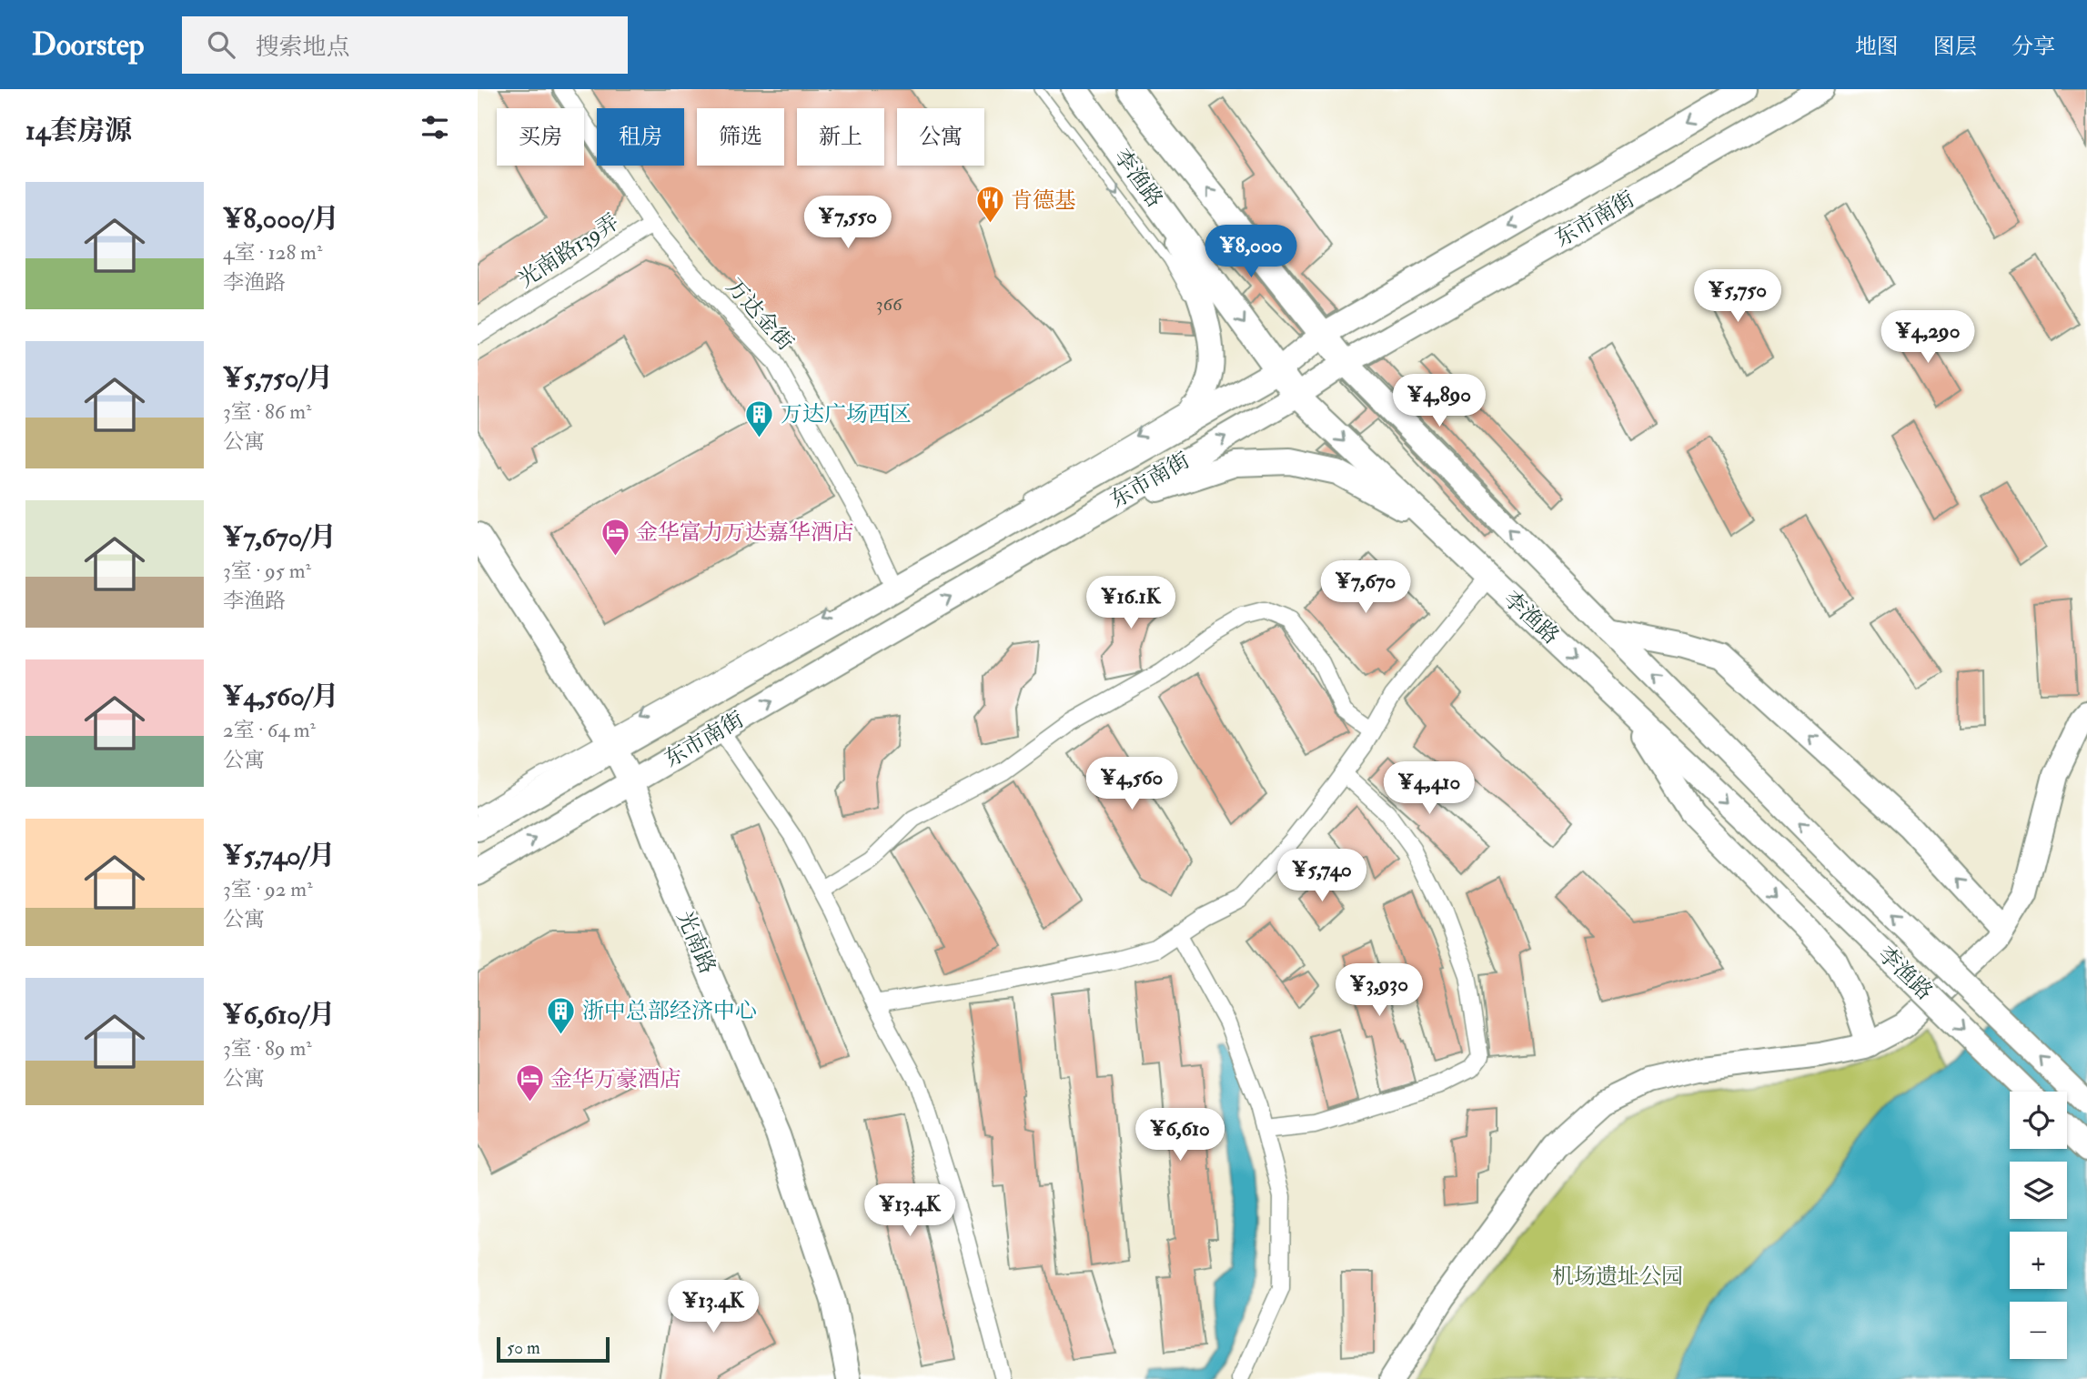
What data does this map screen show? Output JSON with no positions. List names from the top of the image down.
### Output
{
  "streets": {
    "main road": ["李渔路", "东市南街", "光南路"],
    "street": ["光南路139弄", "万达金街"]
  },
  "crossings": [
    ["李渔路", "东市南街"],
    ["东市南街", "万达金街"],
    ["东市南街", "光南路"],
    ["光南路139弄", "万达金街"]
  ],
  "parks": ["机场遗址公园"],
  "places": {
    "restaurant": ["肯德基"],
    "building": ["万达广场西区", "浙中总部经济中心"],
    "hotel": ["金华富力万达嘉华酒店", "金华万豪酒店"]
  },
  "house_numbers": ["366"],
  "scale_bar": "50 m",
  "page": {
    "header": "Doorstep",
    "search": "搜索地点",
    "nav": ["地图", "图层", "分享"],
    "heading": "14套房源",
    "chip": [
      "买房",
      "租房",
      "筛选",
      "新上",
      "公寓"
    ],
    "list": [
      {
        "name": "¥8,000/月",
        "note": "4室 · 128 m² · 李渔路"
      },
      {
        "name": "¥5,750/月",
        "note": "3室 · 86 m² · 公寓"
      },
      {
        "name": "¥7,670/月",
        "note": "3室 · 95 m² · 李渔路"
      },
      {
        "name": "¥4,560/月",
        "note": "2室 · 64 m² · 公寓"
      },
      {
        "name": "¥5,740/月",
        "note": "3室 · 92 m² · 公寓"
      },
      {
        "name": "¥6,610/月",
        "note": "3室 · 89 m² · 公寓"
      }
    ],
    "price": [
      "¥7,550",
      "¥8,000",
      "¥5,750",
      "¥4,290",
      "¥4,890",
      "¥7,670",
      "¥16.1K",
      "¥4,560",
      "¥4,410",
      "¥5,740",
      "¥3,930",
      "¥6,610",
      "¥13.4K",
      "¥13.4K"
    ],
    "map_buttons": ["+", "−"],
    "scale": "50 m"
  }
}
